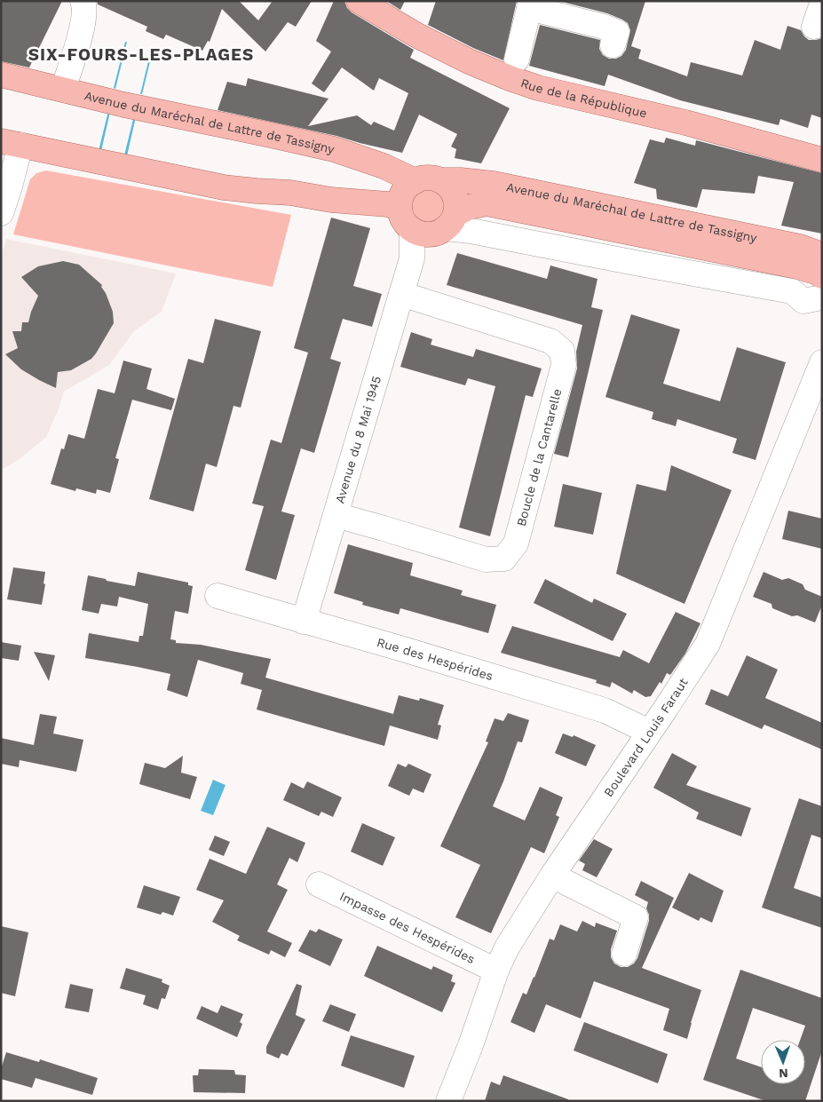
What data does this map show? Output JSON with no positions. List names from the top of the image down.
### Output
{
  "streets": {
    "main road": ["Rue de la République", "Avenue du Maréchal de Lattre de Tassigny"],
    "street": [
      "Avenue du 8 Mai 1945",
      "Boucle de la Cantarelle",
      "Rue des Hespérides",
      "Boulevard Louis Faraut",
      "Impasse des Hespérides"
    ]
  },
  "crossings": [
    ["Avenue du Maréchal de Lattre de Tassigny", "Avenue du 8 Mai 1945"],
    ["Avenue du 8 Mai 1945", "Boucle de la Cantarelle"],
    ["Avenue du 8 Mai 1945", "Rue des Hespérides"],
    ["Rue des Hespérides", "Boulevard Louis Faraut"],
    ["Boulevard Louis Faraut", "Impasse des Hespérides"]
  ],
  "districts": ["SIX-FOURS-LES-PLAGES"],
  "north": "bottom"
}
